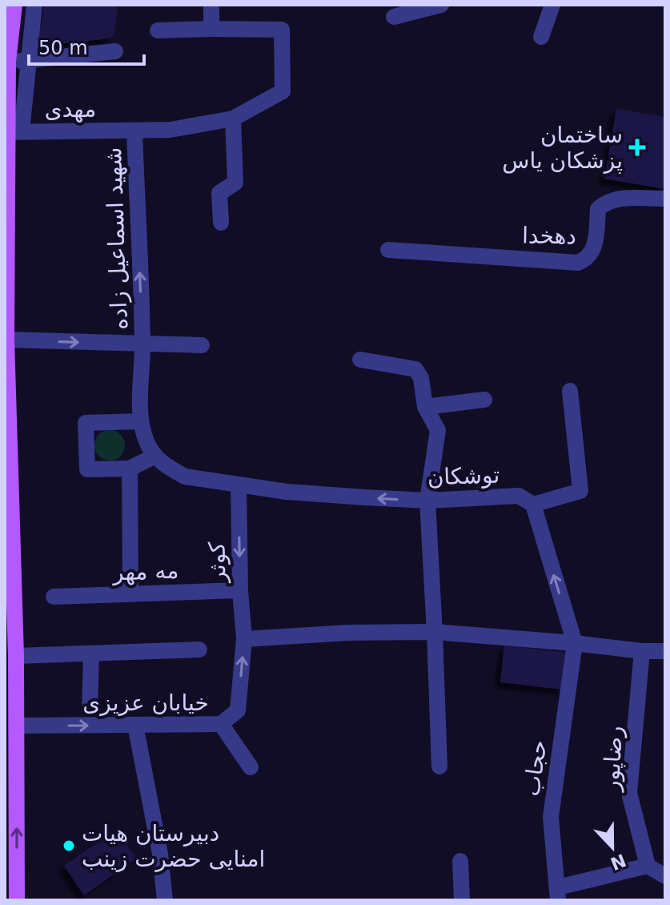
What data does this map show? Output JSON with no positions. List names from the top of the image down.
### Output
{
  "streets": {
    "street": [
      "مهدی",
      "دهخدا",
      "شهید اسماعیل زاده",
      "توشکان",
      "کوثر",
      "مه مهر",
      "خیابان عزیزی",
      "رضاپور",
      "حجاب"
    ]
  },
  "crossings": [
    ["مهدی", "شهید اسماعیل زاده"],
    ["توشکان", "کوثر"],
    ["کوثر", "مه مهر"],
    ["کوثر", "خیابان عزیزی"]
  ],
  "places": {
    "health": ["ساختمان پزشکان یاس"],
    "other": ["دبیرستان هیات امنایی حضرت زینب"]
  },
  "scale_bar": "50 m",
  "north": "bottom"
}
